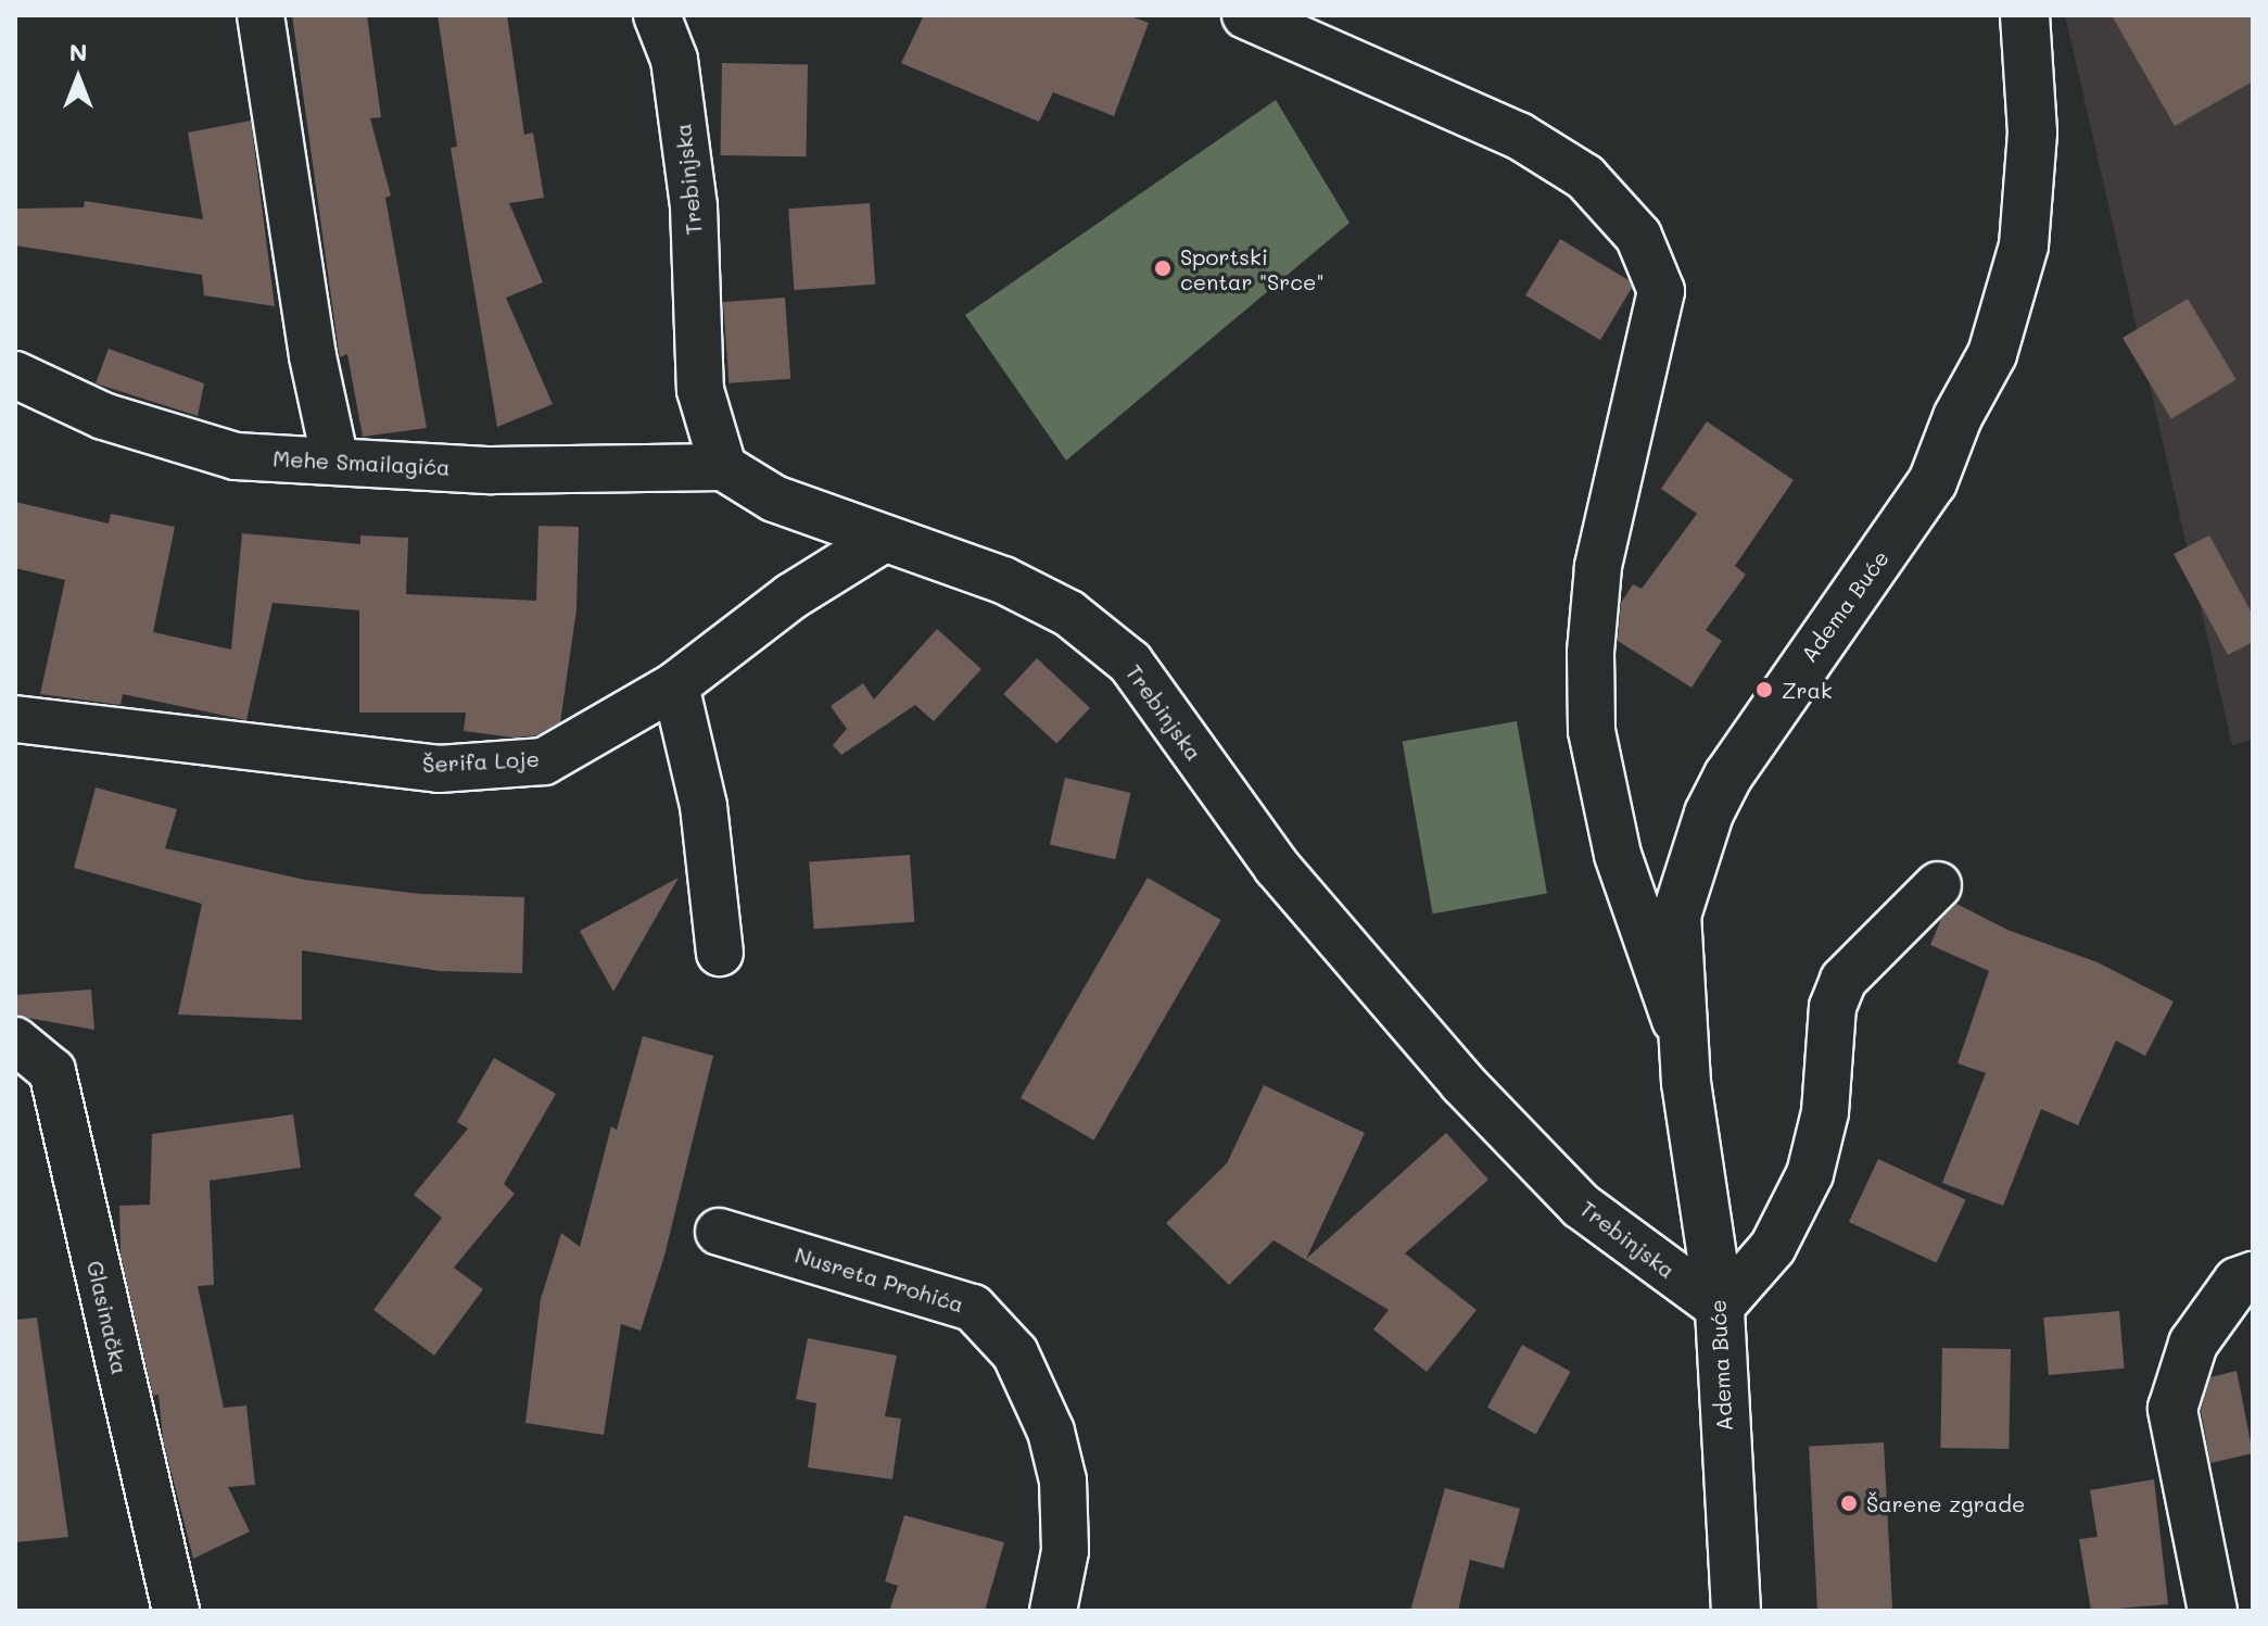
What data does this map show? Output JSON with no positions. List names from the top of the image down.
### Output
{
  "streets": {
    "street": [
      "Trebinjska",
      "Mehe Smailagića",
      "Adema Buće",
      "Šerifa Loje",
      "Nusreta Prohića",
      "Glasinačka"
    ]
  },
  "crossings": [
    ["Trebinjska", "Mehe Smailagića"],
    ["Trebinjska", "Adema Buće"],
    ["Trebinjska", "Šerifa Loje"]
  ],
  "places": ["Sportski centar \"Srce\"", "Zrak", "Šarene zgrade"],
  "north": "top"
}
